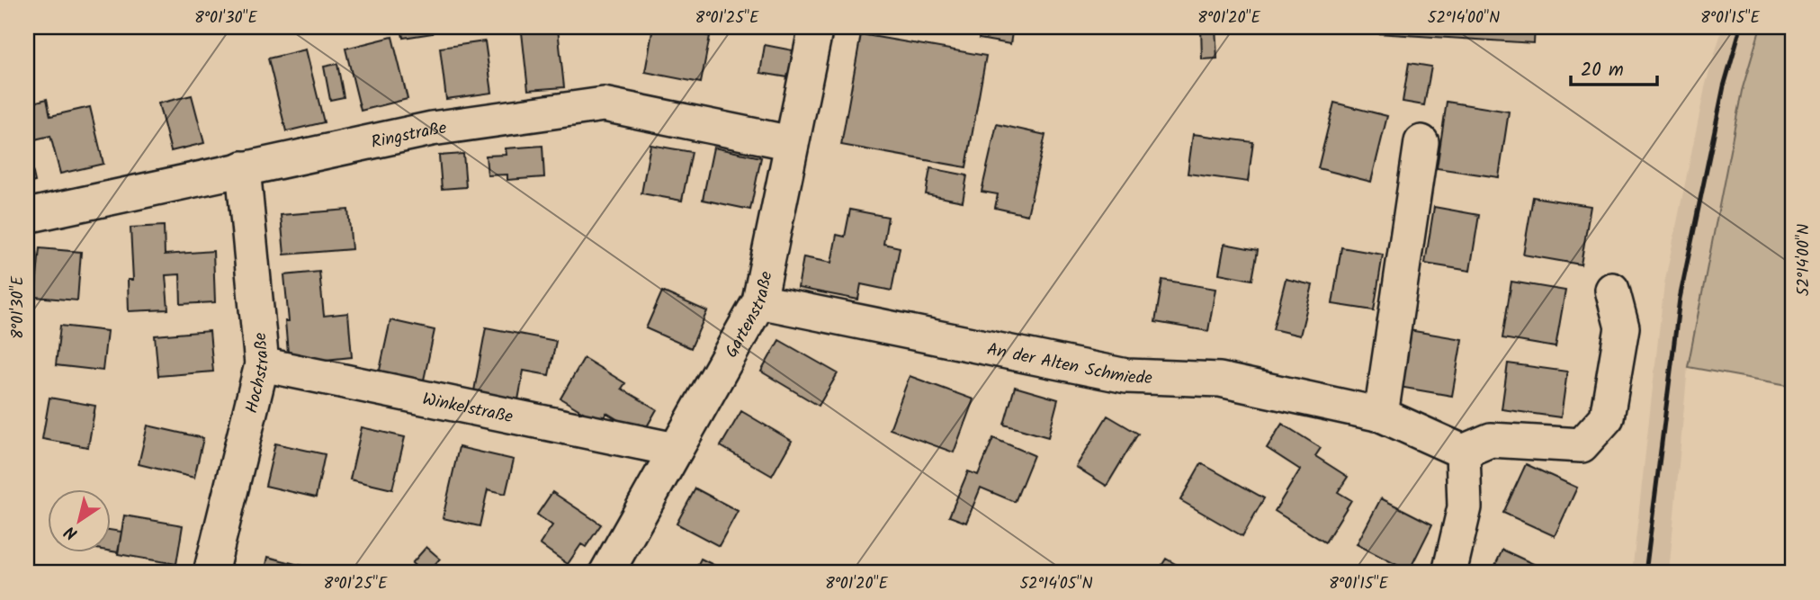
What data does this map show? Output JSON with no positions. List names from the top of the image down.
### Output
{
  "streets": {
    "street": [
      "Ringstraße",
      "Gartenstraße",
      "An der Alten Schmiede",
      "Hochstraße",
      "Winkelstraße"
    ]
  },
  "crossings": [
    ["Ringstraße", "Gartenstraße"],
    ["Ringstraße", "Hochstraße"],
    ["Gartenstraße", "An der Alten Schmiede"],
    ["Gartenstraße", "Winkelstraße"],
    ["Hochstraße", "Winkelstraße"]
  ],
  "scale_bar": "20 m",
  "north": "bottom left",
  "coordinates": [
    "8°01'30\"E",
    "8°01'25\"E",
    "8°01'20\"E",
    "52°14'00\"N",
    "8°01'15\"E",
    "52°14'05\"N"
  ]
}
